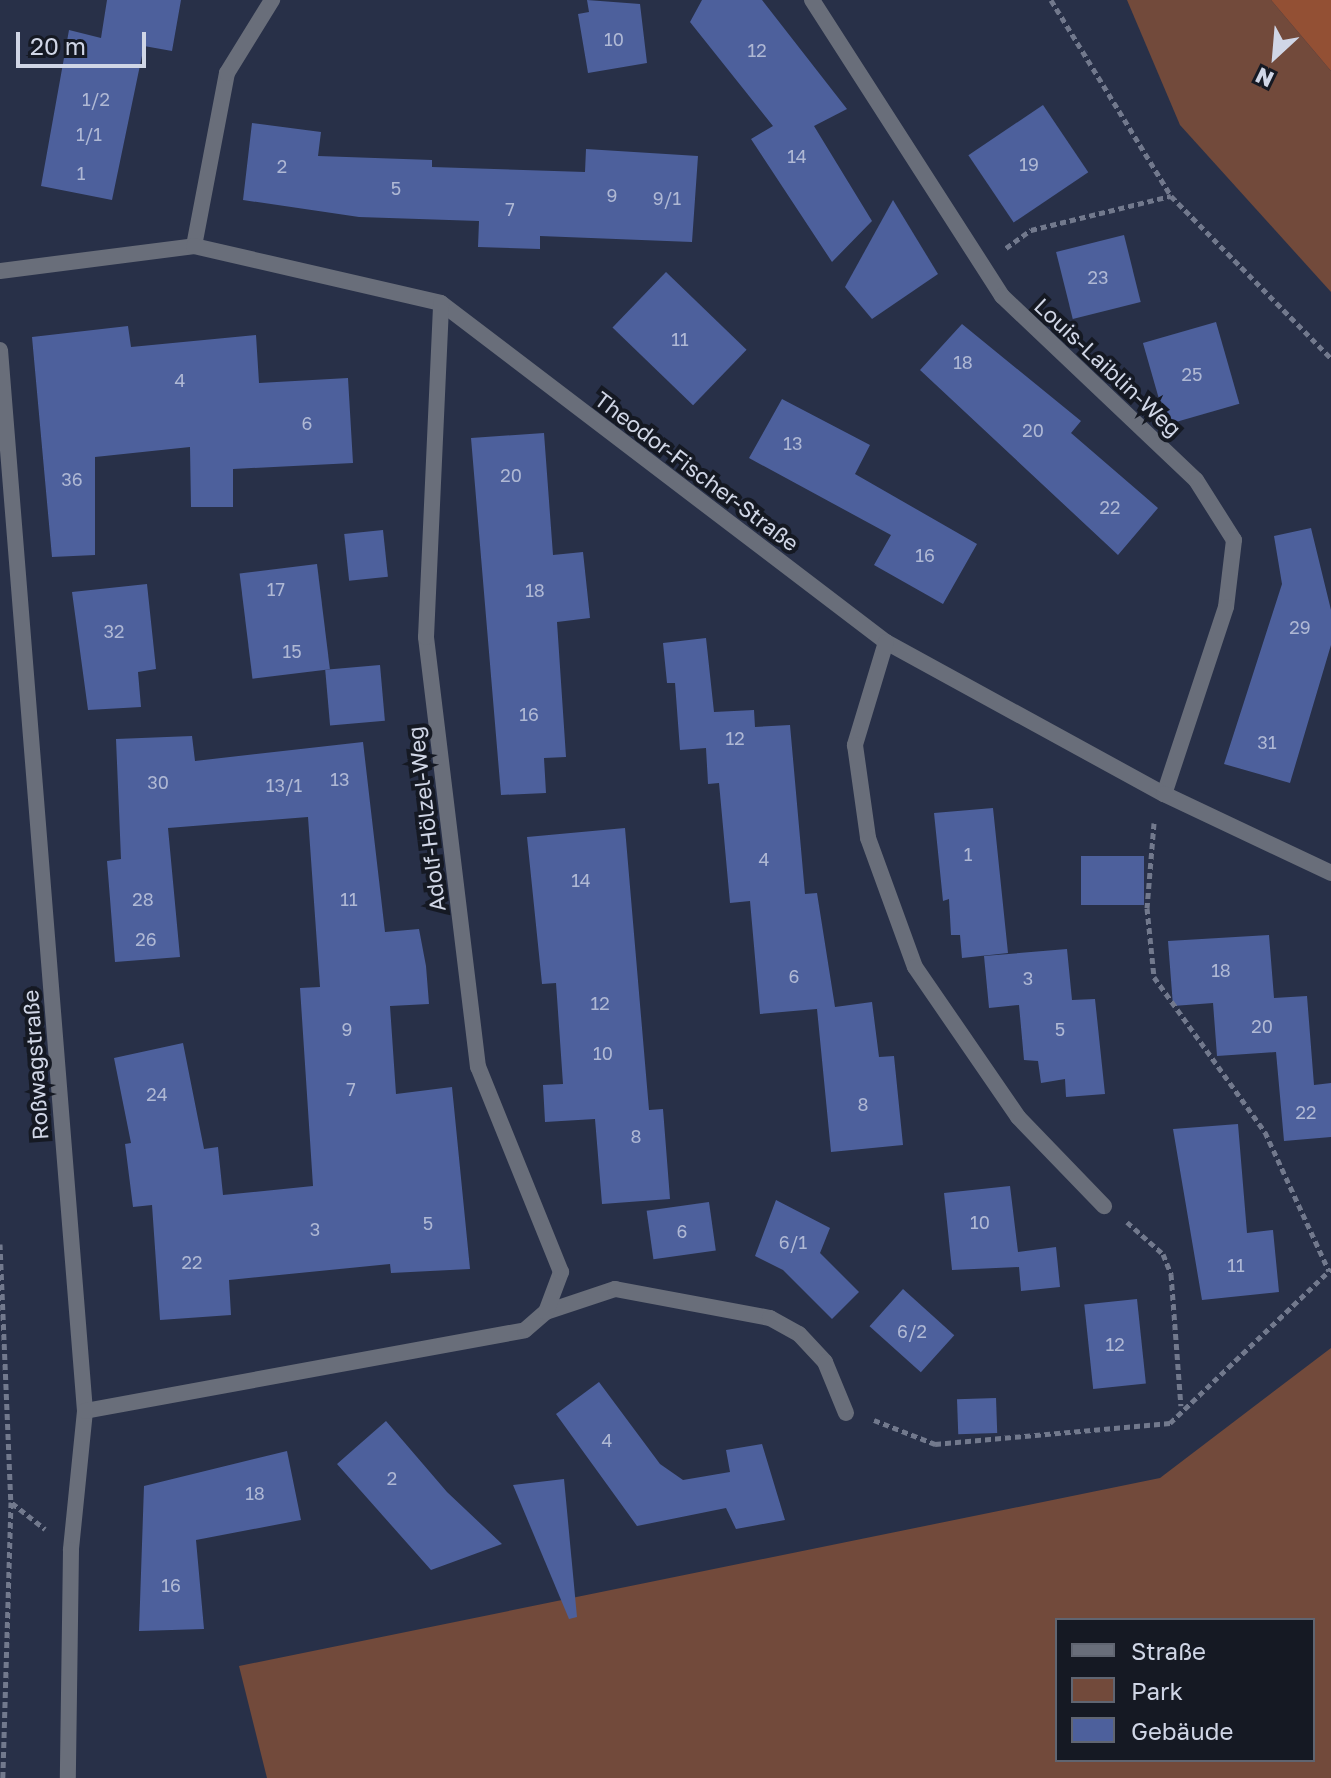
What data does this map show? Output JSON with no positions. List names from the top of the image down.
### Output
{
  "streets": {
    "street": [
      "Louis-Laiblin-Weg",
      "Theodor-Fischer-Straße",
      "Adolf-Hölzel-Weg",
      "Roßwagstraße"
    ]
  },
  "crossings": [
    ["Louis-Laiblin-Weg", "Theodor-Fischer-Straße"],
    ["Theodor-Fischer-Straße", "Adolf-Hölzel-Weg"]
  ],
  "house_numbers": [
    "10",
    "12",
    "1/2",
    "1/1",
    "14",
    "19",
    "2",
    "1",
    "5",
    "9",
    "9/1",
    "7",
    "23",
    "11",
    "18",
    "25",
    "4",
    "6",
    "20",
    "13",
    "20",
    "36",
    "22",
    "16",
    "17",
    "18",
    "29",
    "32",
    "15",
    "16",
    "12",
    "31",
    "13",
    "30",
    "13/1",
    "1",
    "4",
    "14",
    "28",
    "11",
    "26",
    "18",
    "6",
    "3",
    "12",
    "20",
    "9",
    "5",
    "10",
    "7",
    "24",
    "8",
    "22",
    "8",
    "10",
    "5",
    "3",
    "6",
    "6/1",
    "22",
    "11",
    "6/2",
    "12",
    "4",
    "2",
    "18",
    "16"
  ],
  "legend": ["Straße", "Park", "Gebäude"],
  "scale_bar": "20 m",
  "north": "bottom left"
}
